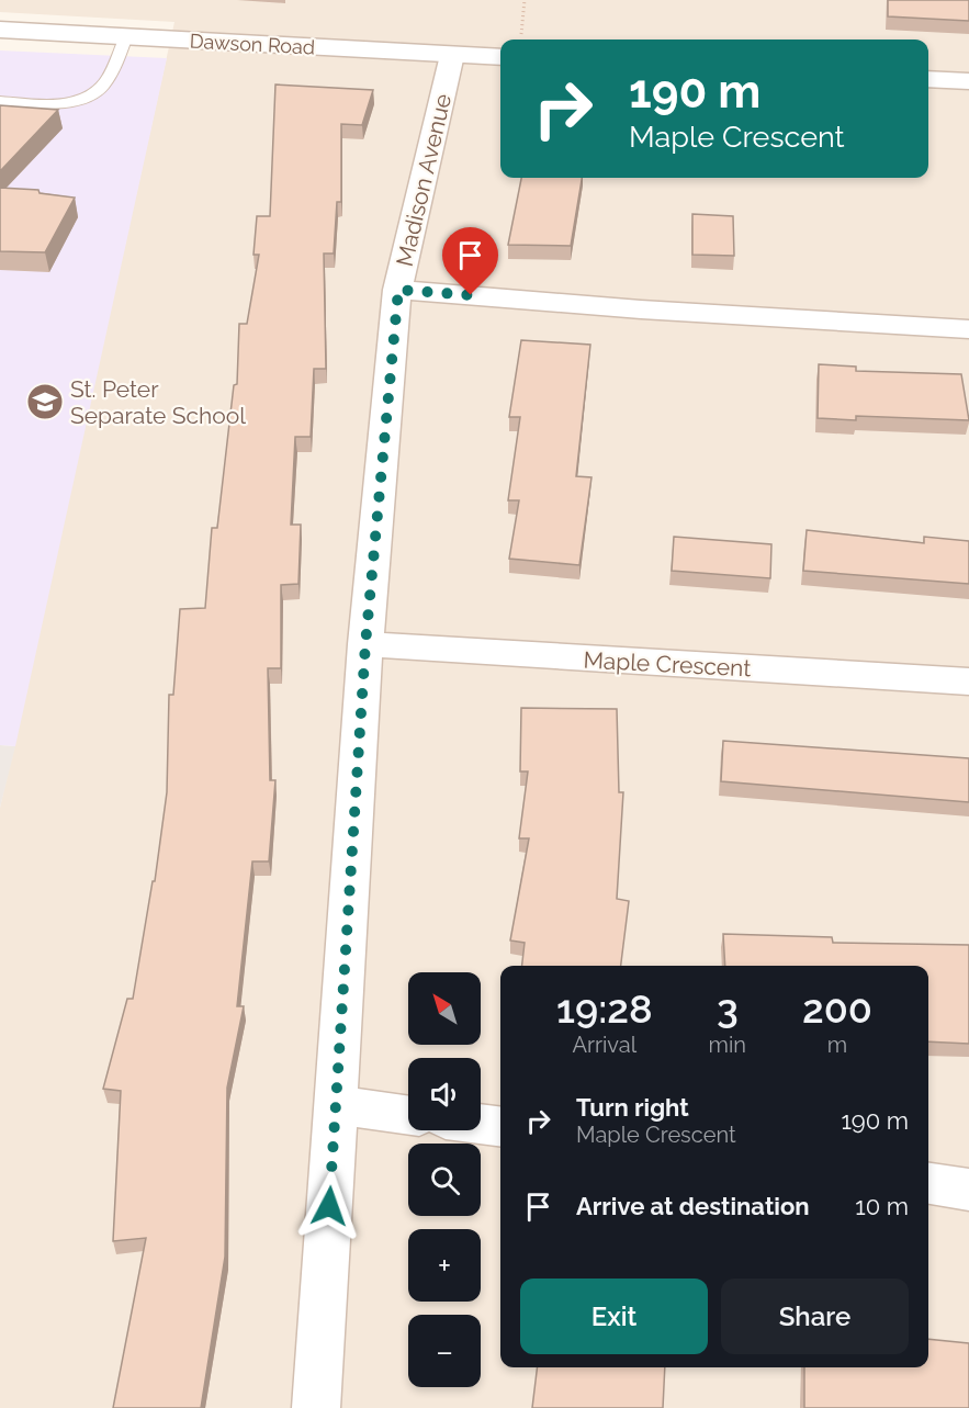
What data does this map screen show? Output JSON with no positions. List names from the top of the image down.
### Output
{
  "streets": {
    "street": ["Dawson Road", "Madison Avenue", "Maple Crescent"]
  },
  "crossings": [
    ["Dawson Road", "Madison Avenue"],
    ["Madison Avenue", "Maple Crescent"]
  ],
  "places": {
    "school or university": ["St. Peter Separate School"]
  },
  "north": "top left",
  "page": {
    "turn": ["190 m", "Maple Crescent"],
    "eta": [
      "19:28",
      "Arrival",
      "3",
      "min",
      "200",
      "m"
    ],
    "map_buttons": ["+", "−"],
    "list": [
      {
        "name": "Turn right",
        "note": "Maple Crescent",
        "value": "190 m"
      },
      {
        "name": "Arrive at destination",
        "value": "10 m"
      }
    ],
    "buttons": ["Exit", "Share"]
  }
}
